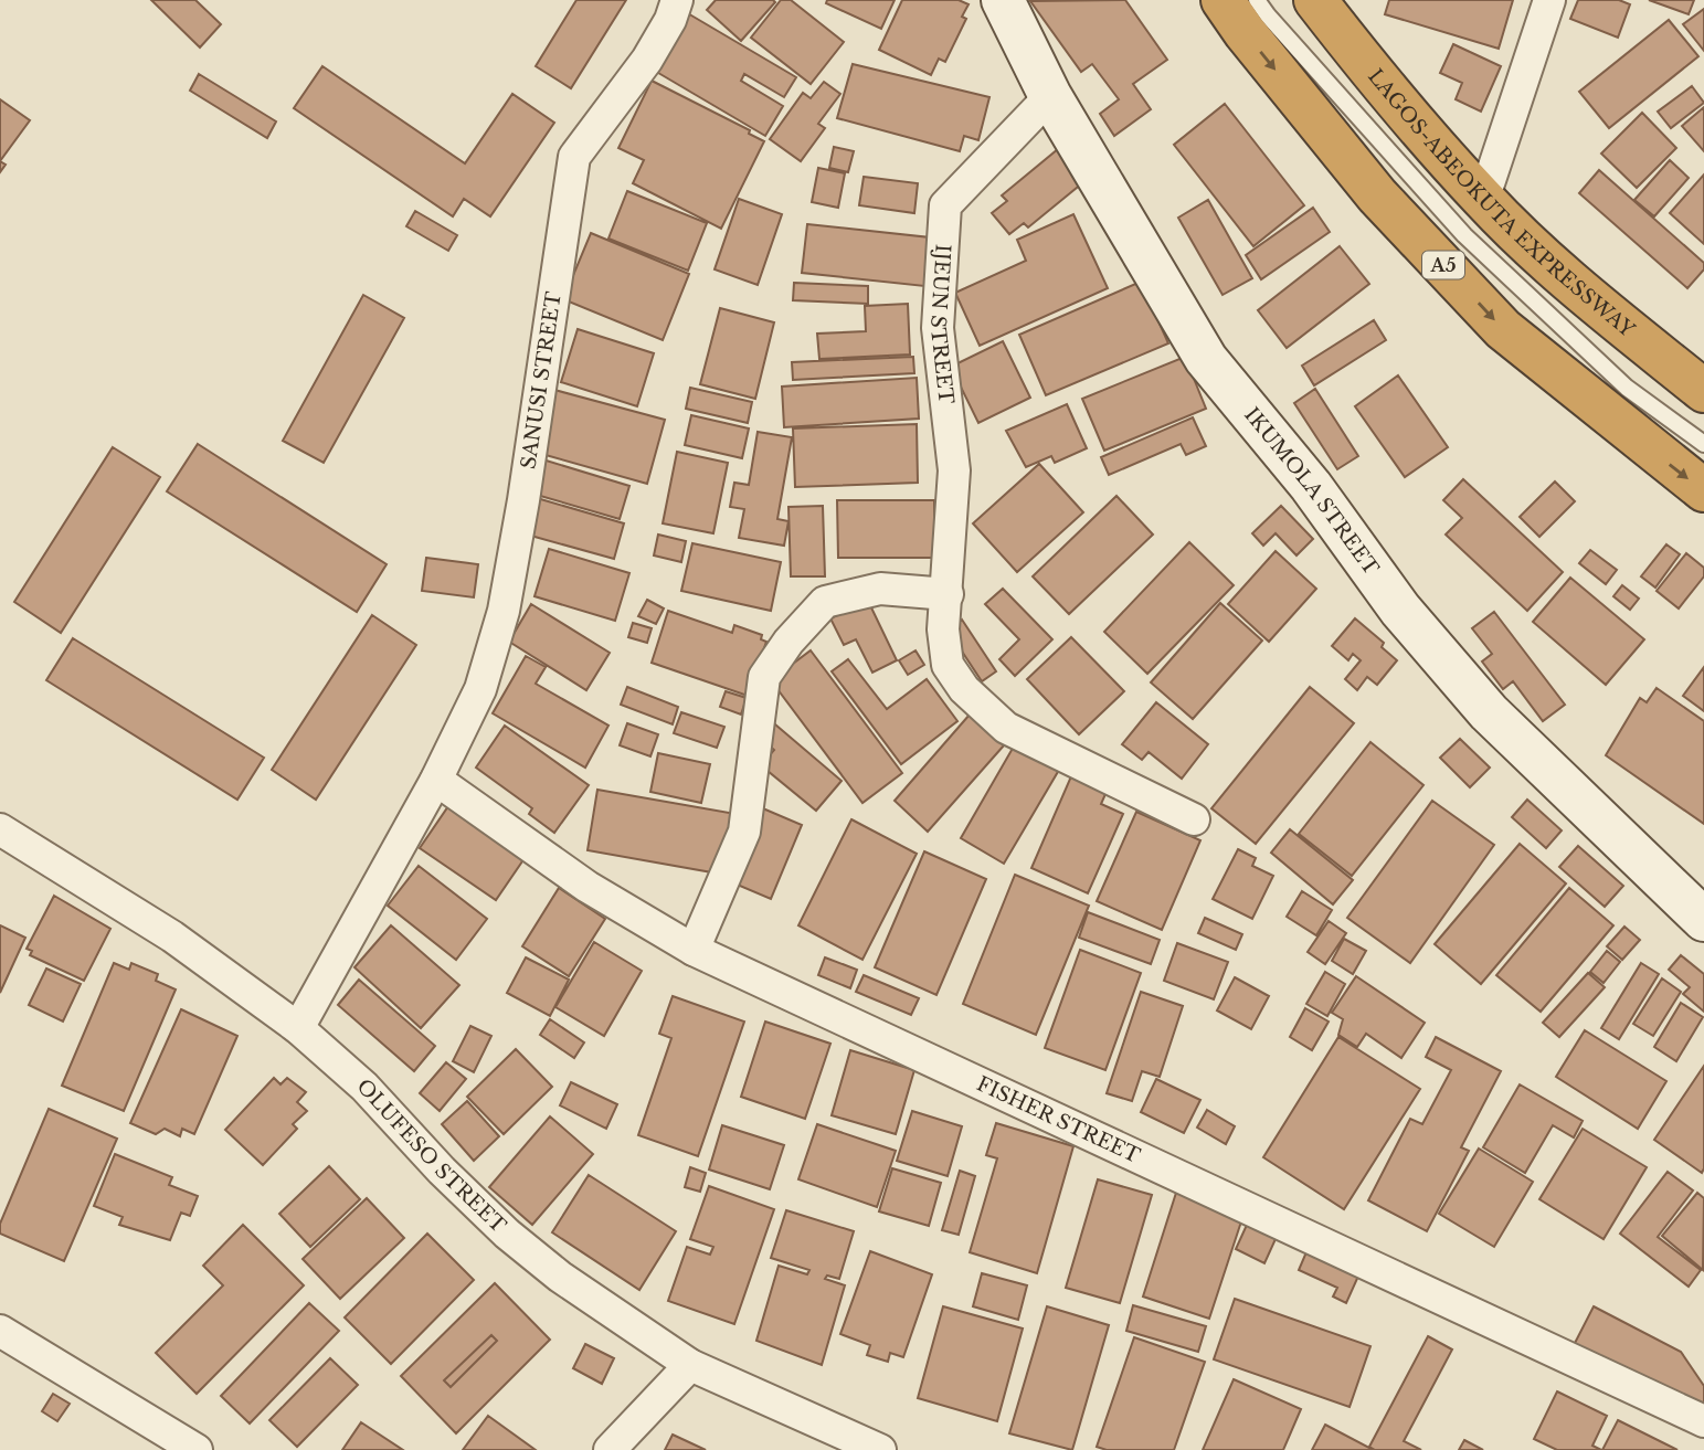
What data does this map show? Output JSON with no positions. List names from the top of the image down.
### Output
{
  "streets": {
    "highway": ["LAGOS-ABEOKUTA EXPRESSWAY", "A5"],
    "street": [
      "IJEUN STREET",
      "SANUSI STREET",
      "IKUMOLA STREET",
      "FISHER STREET",
      "OLUFESO STREET"
    ]
  },
  "crossings": [
    ["IJEUN STREET", "IKUMOLA STREET"],
    ["SANUSI STREET", "FISHER STREET"],
    ["SANUSI STREET", "OLUFESO STREET"]
  ]
}
